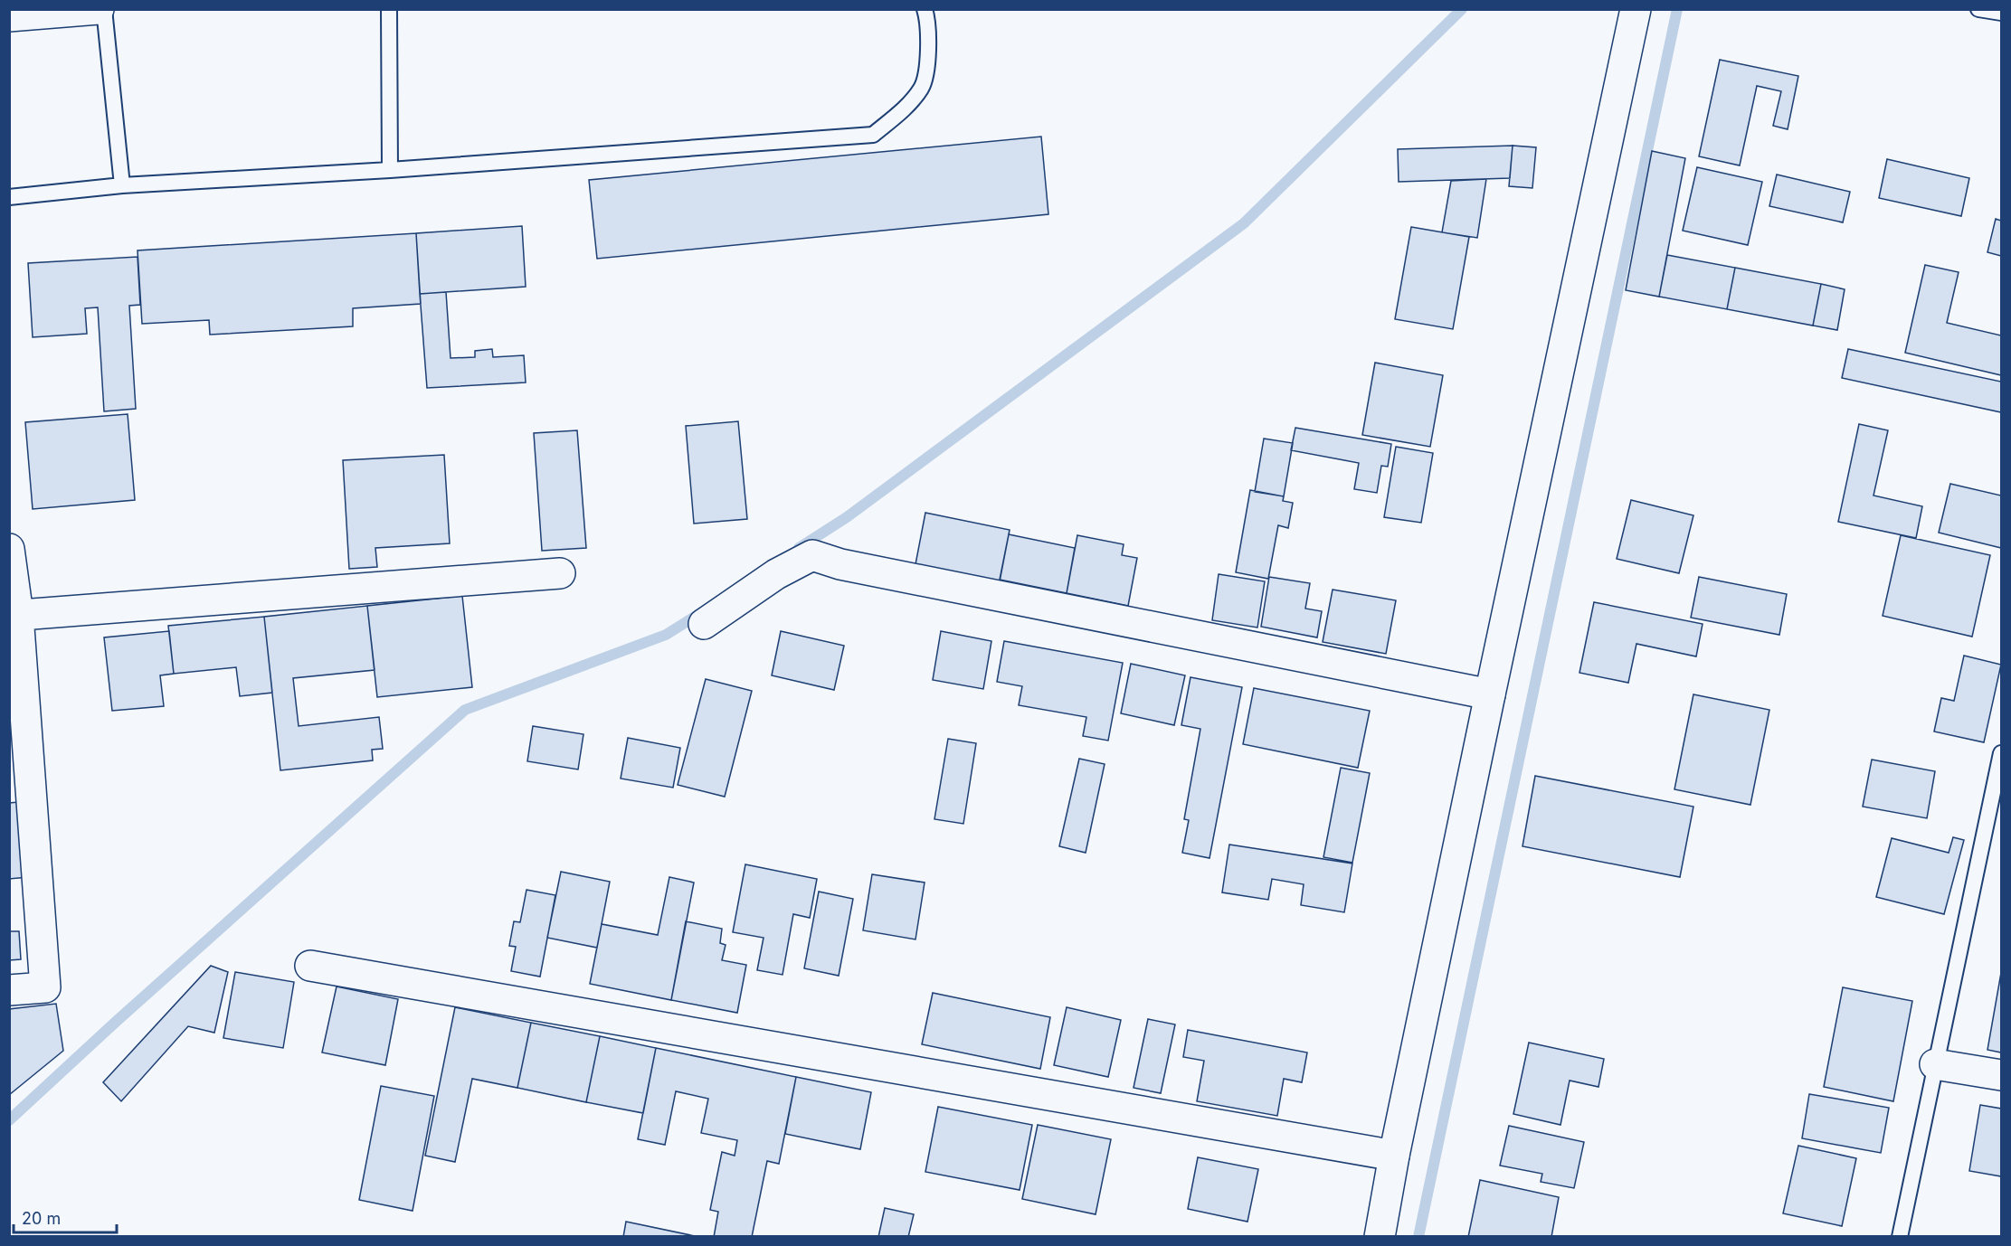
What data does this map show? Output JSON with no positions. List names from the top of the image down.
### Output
{
  "scale_bar": "20 m"
}
